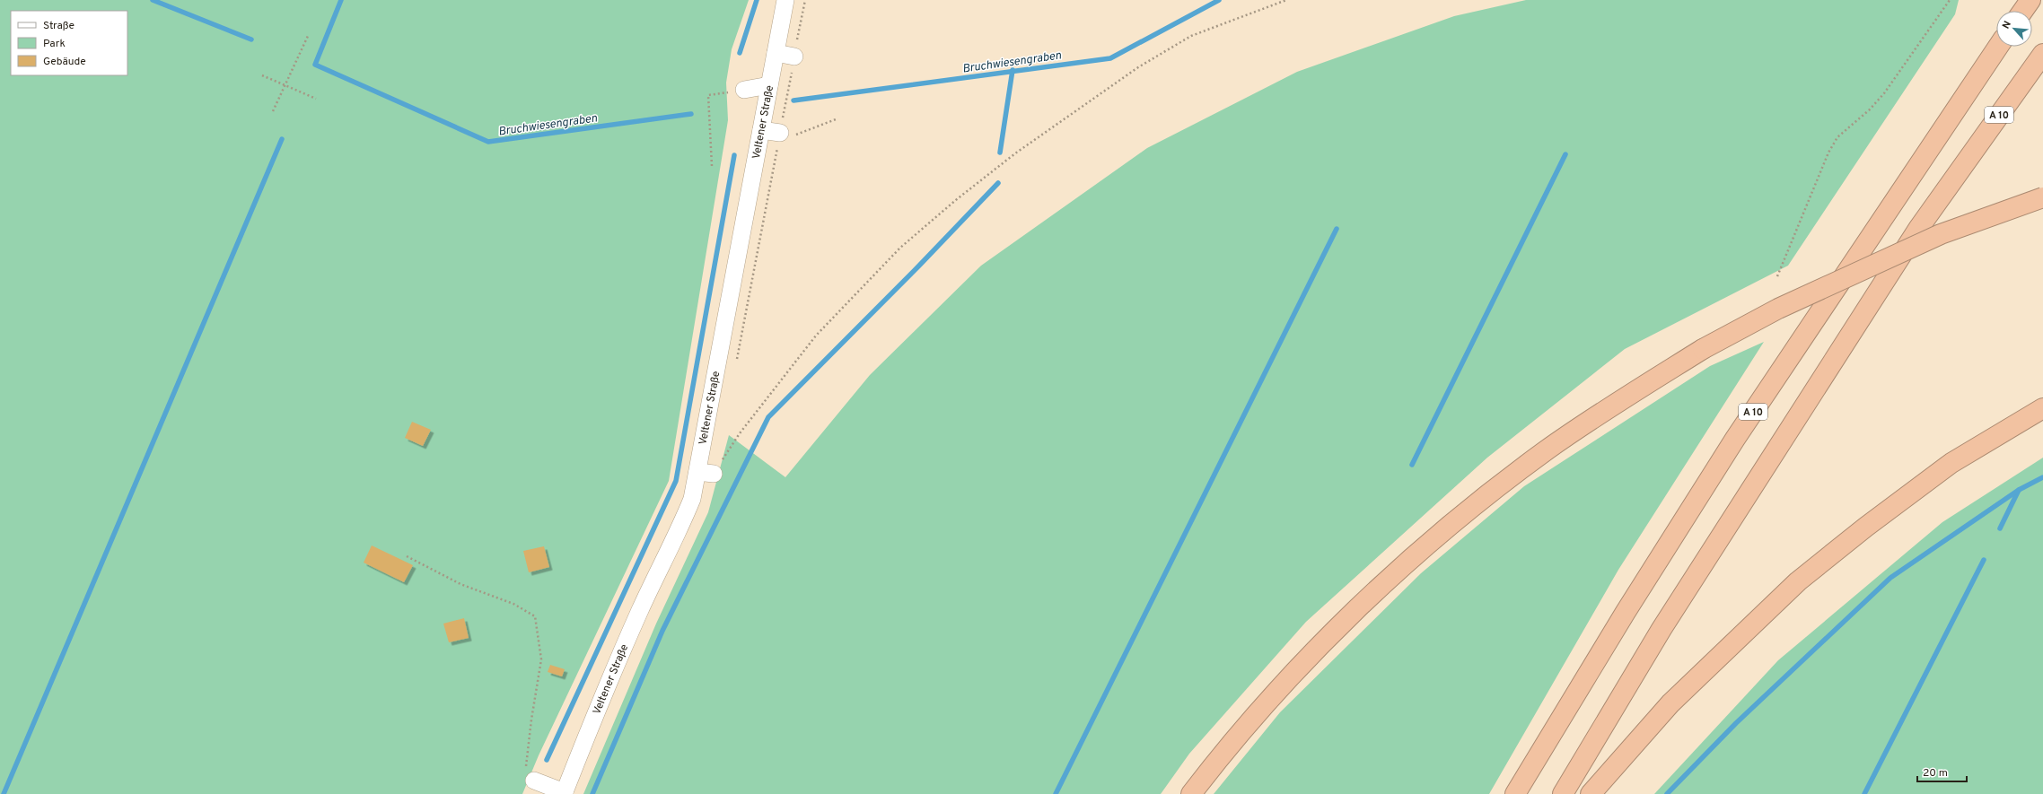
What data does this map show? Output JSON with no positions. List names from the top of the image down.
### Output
{
  "streets": {
    "highway": ["A 10"],
    "street": ["Veltener Straße"]
  },
  "water": ["Bruchwiesengraben"],
  "legend": ["Straße", "Park", "Gebäude"],
  "scale_bar": "20 m",
  "north": "top left"
}
